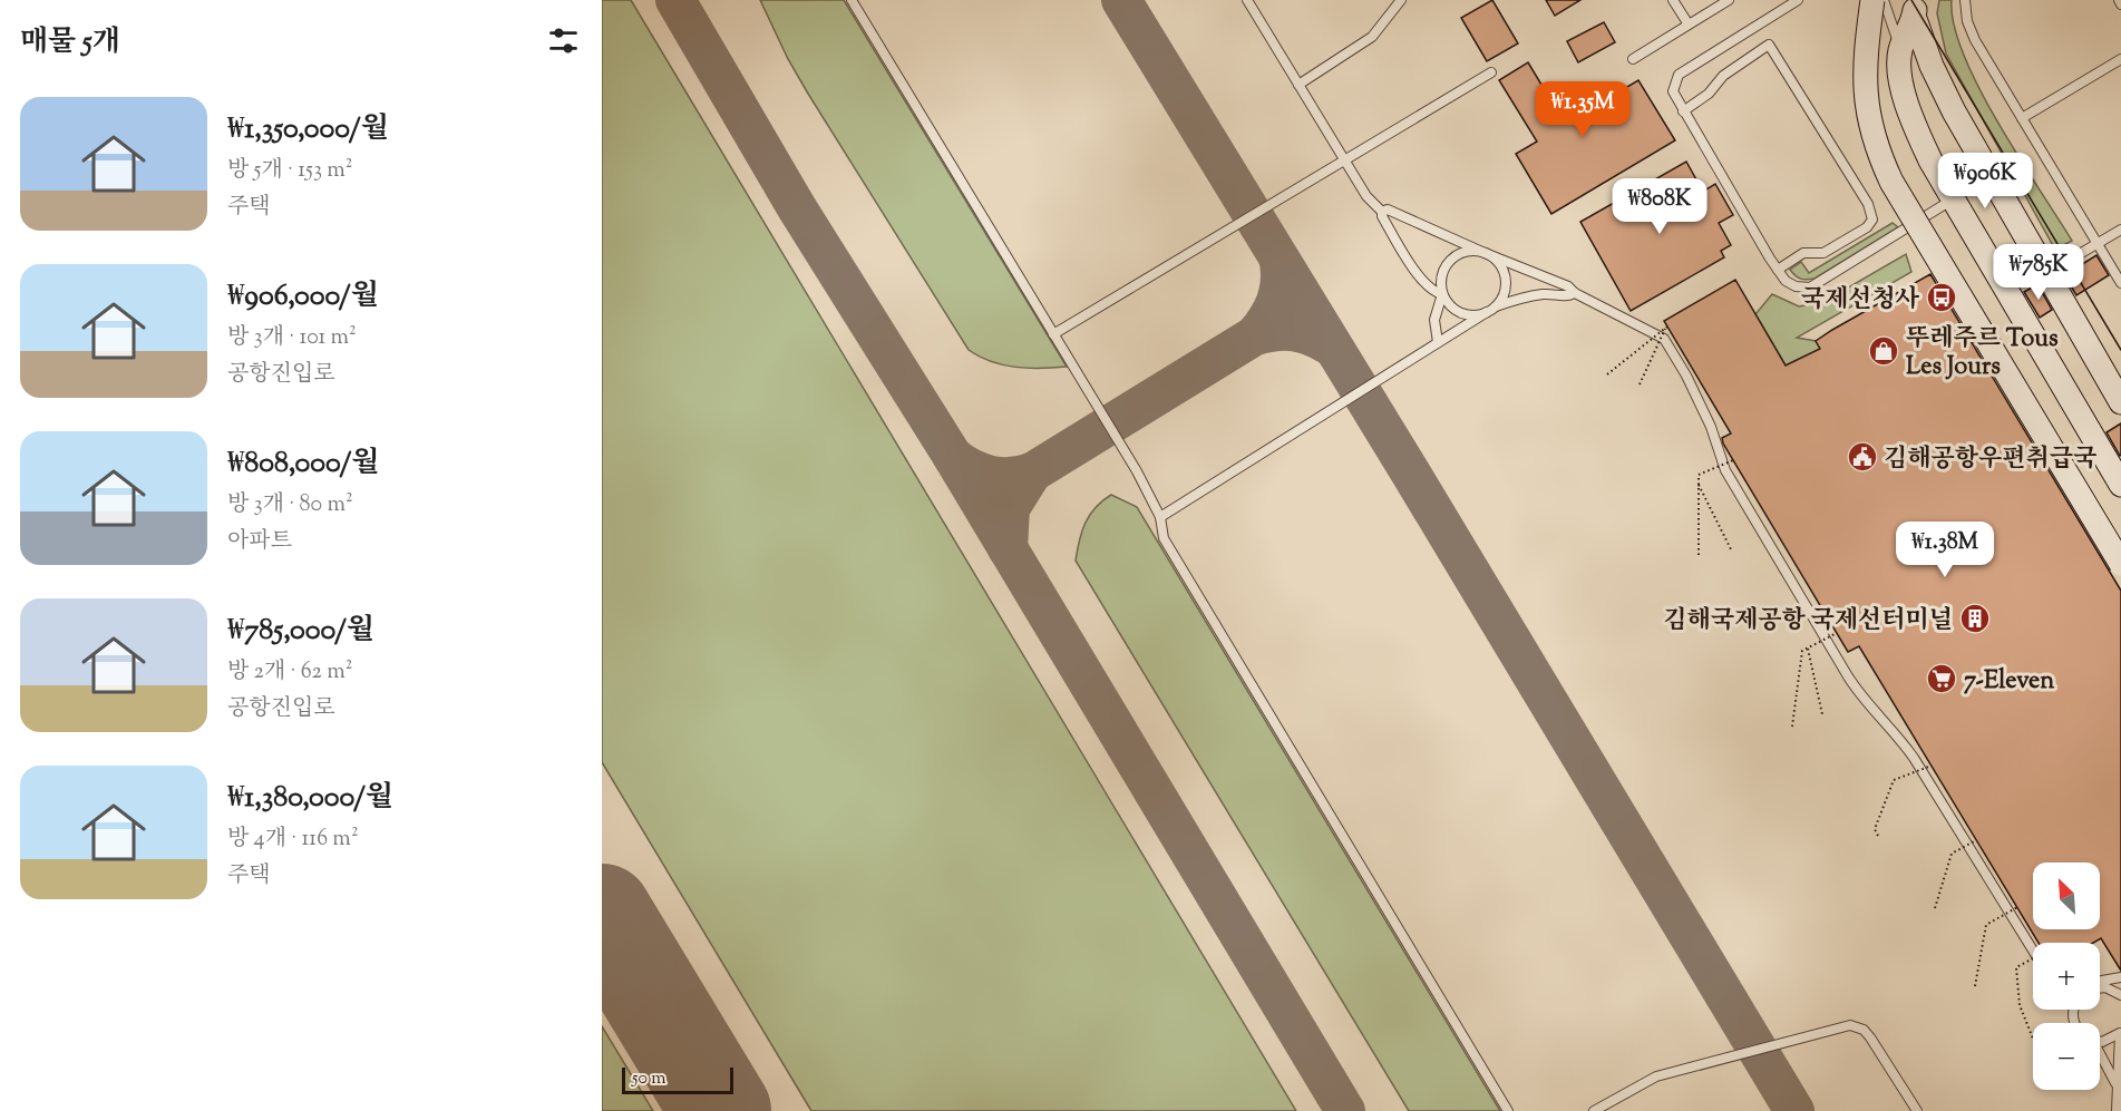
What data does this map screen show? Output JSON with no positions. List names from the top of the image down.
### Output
{
  "places": {
    "bus stop": ["국제선청사"],
    "shop": ["뚜레주르 Tous Les Jours"],
    "public building": ["김해공항우편취급국"],
    "building": ["김해국제공항 국제선터미널"],
    "supermarket": ["7-Eleven"]
  },
  "scale_bar": "50 m",
  "north": "top left",
  "page": {
    "heading": "매물 5개",
    "list": [
      {
        "name": "₩1,350,000/월",
        "note": "방 5개 · 153 m² · 주택"
      },
      {
        "name": "₩906,000/월",
        "note": "방 3개 · 101 m² · 공항진입로"
      },
      {
        "name": "₩808,000/월",
        "note": "방 3개 · 80 m² · 아파트"
      },
      {
        "name": "₩785,000/월",
        "note": "방 2개 · 62 m² · 공항진입로"
      },
      {
        "name": "₩1,380,000/월",
        "note": "방 4개 · 116 m² · 주택"
      }
    ],
    "price": [
      "₩1.35M",
      "₩906K",
      "₩808K",
      "₩785K",
      "₩1.38M"
    ],
    "map_buttons": ["+", "−"],
    "scale": "50 m"
  }
}
